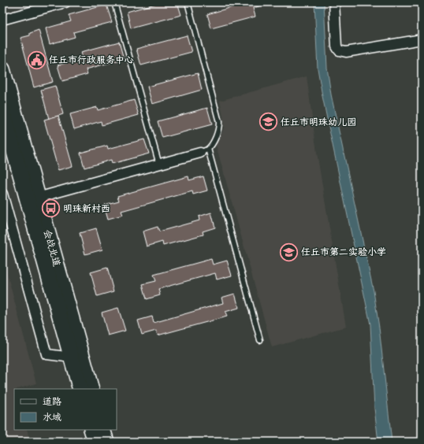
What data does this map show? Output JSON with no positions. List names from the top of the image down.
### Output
{
  "streets": {
    "main road": ["会战北道"]
  },
  "places": {
    "public building": ["任丘市行政服务中心"],
    "school or university": ["任丘市明珠幼儿园", "任丘市第二实验小学"],
    "bus stop": ["明珠新村西"]
  },
  "legend": ["道路", "水域"]
}
